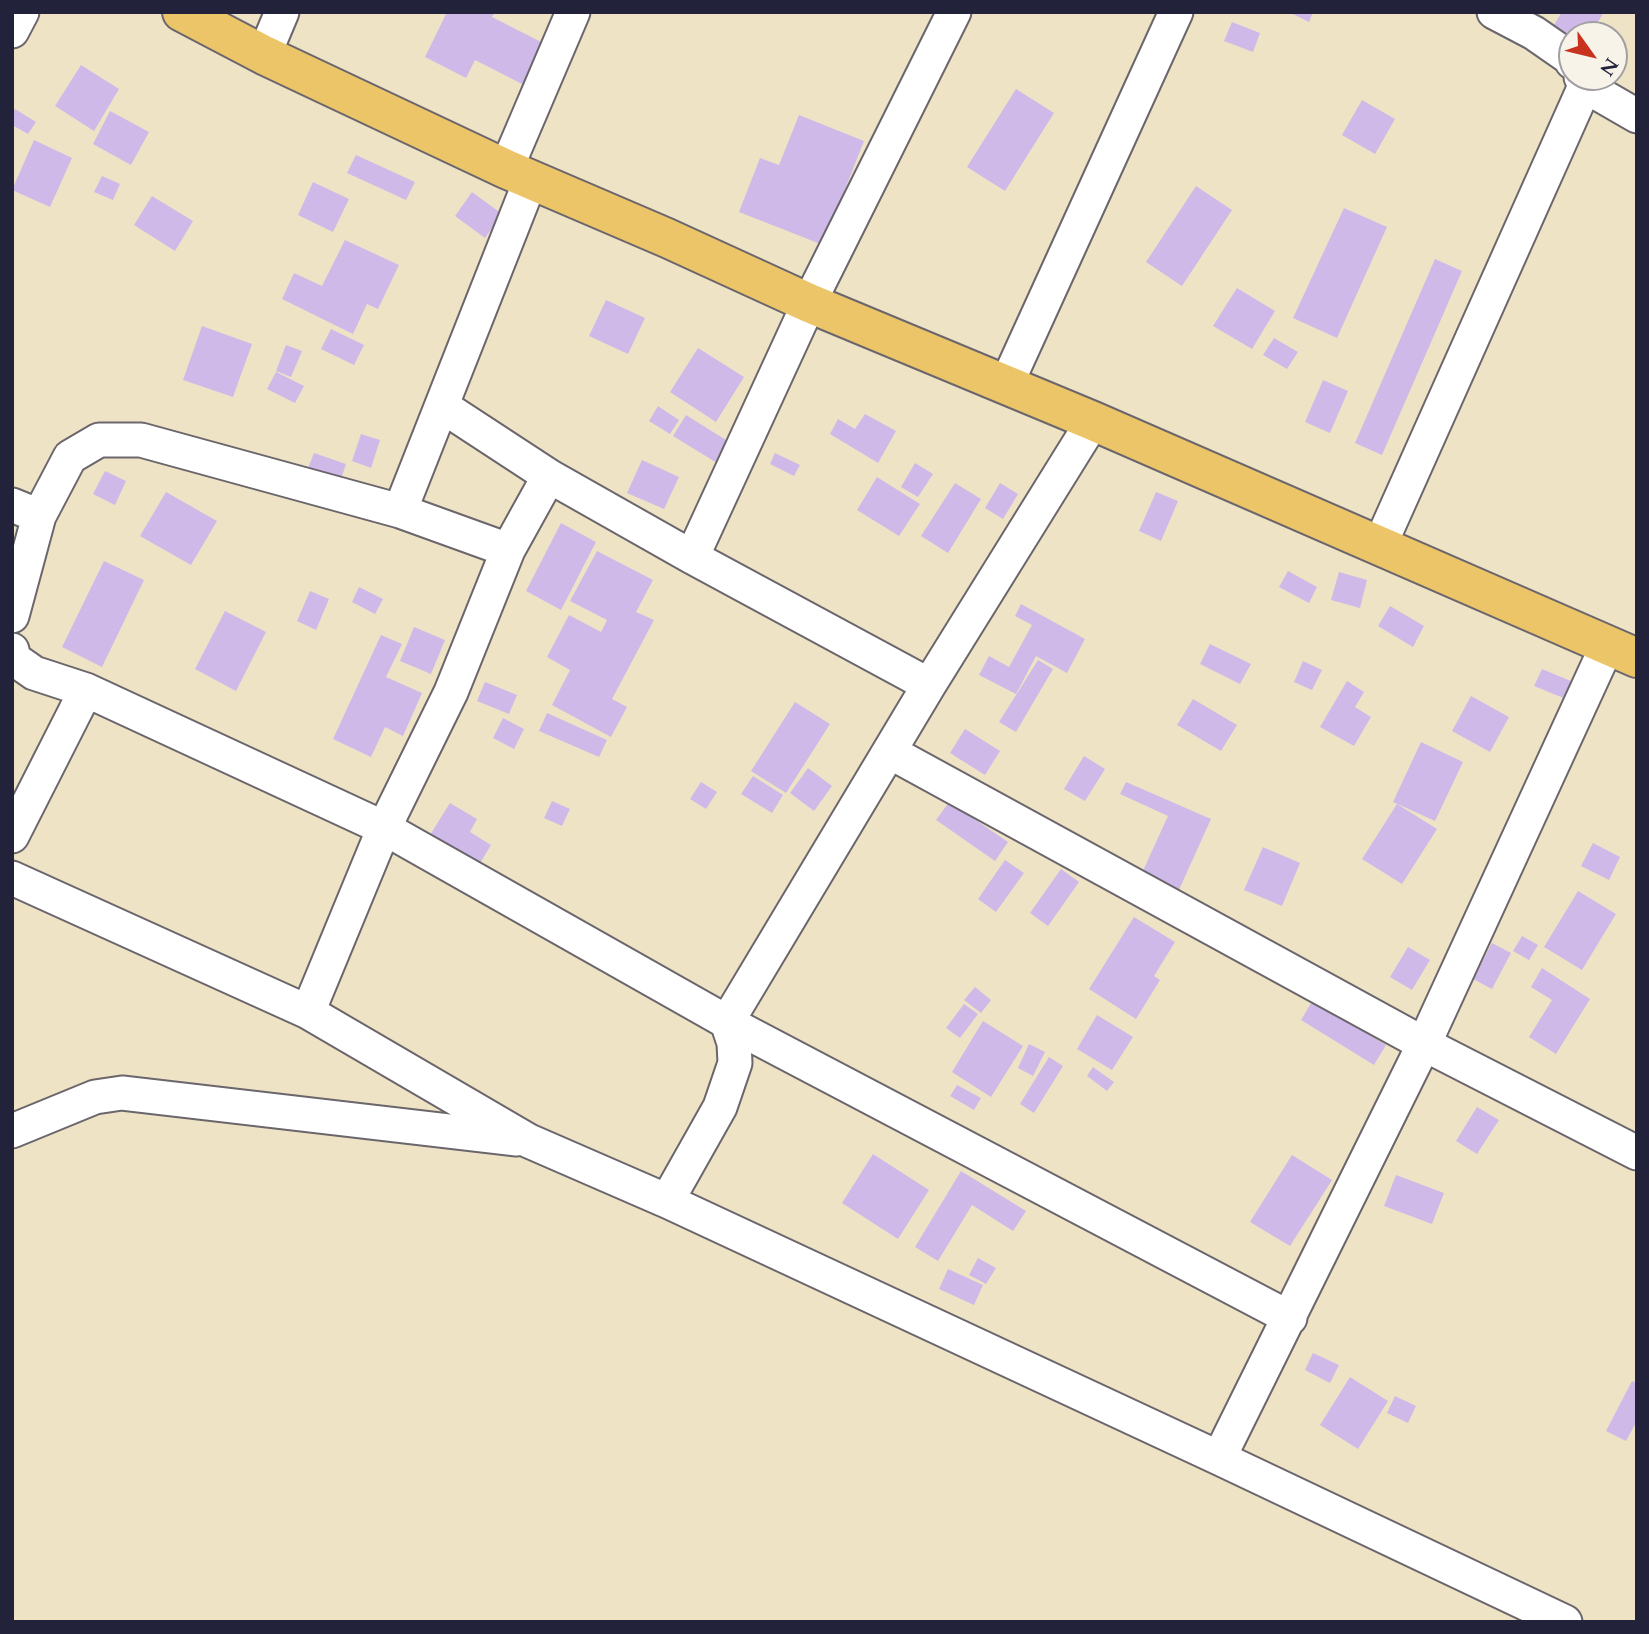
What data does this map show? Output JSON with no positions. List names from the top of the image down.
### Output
{
  "north": "bottom right"
}
